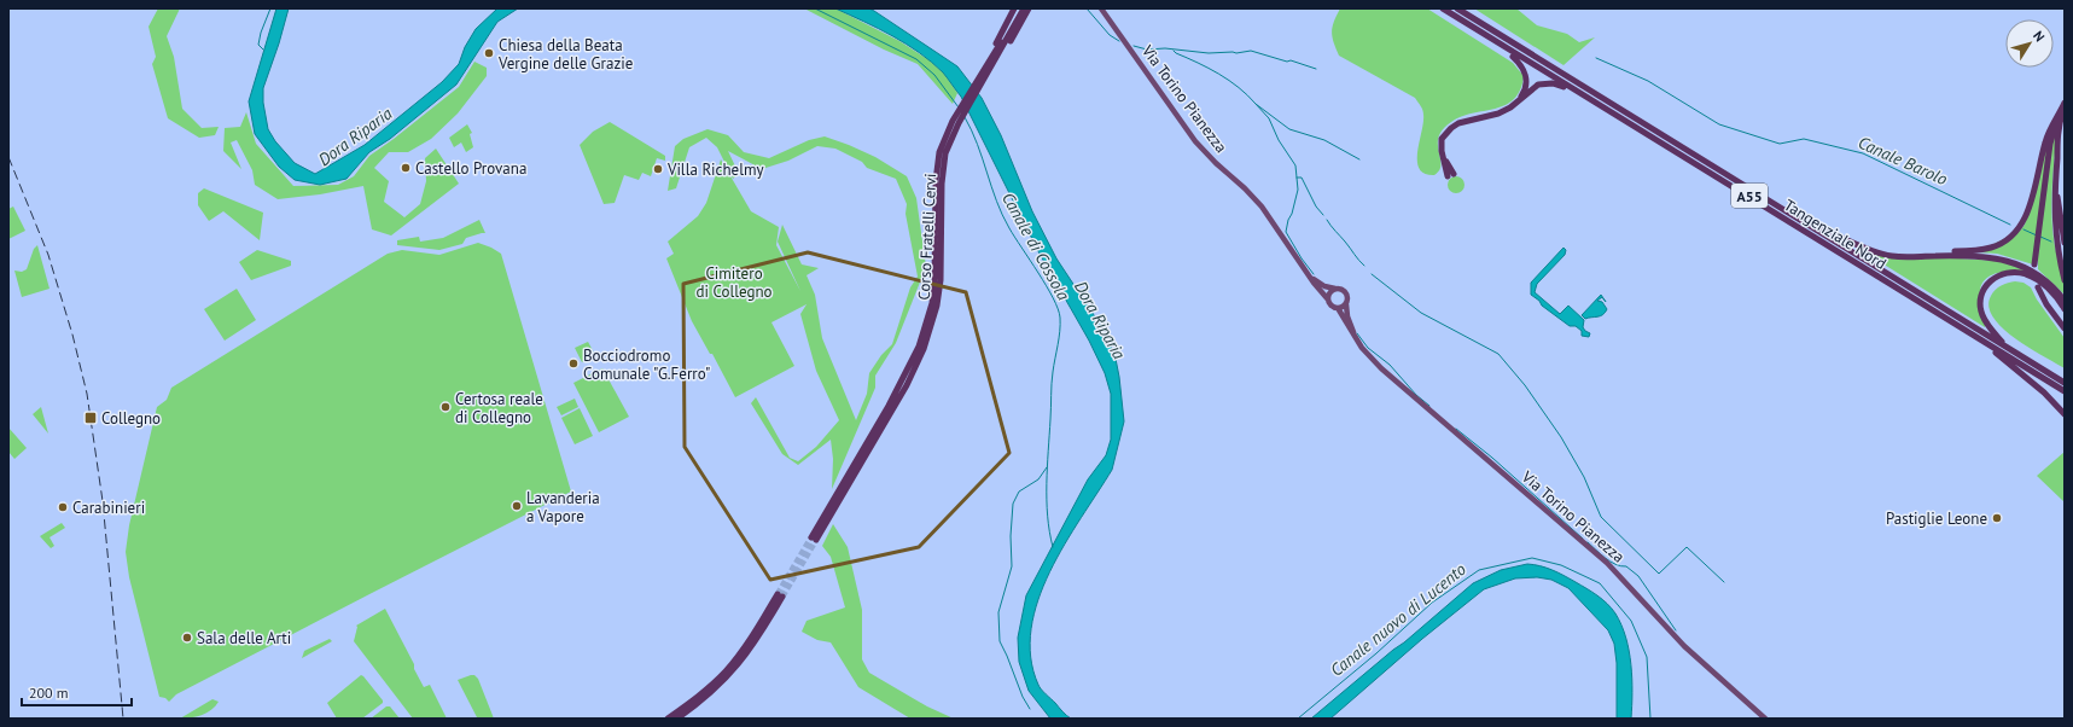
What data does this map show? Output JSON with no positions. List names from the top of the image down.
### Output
{
  "streets": {
    "highway": ["A55", "Tangenziale Nord", "Corso Fratelli Cervi"],
    "main road": ["Via Torino Pianezza"]
  },
  "crossings": [
    ["A55", "Tangenziale Nord"]
  ],
  "water": [
    "Dora Riparia",
    "Canale Barolo",
    "Canale di Cossola",
    "Canale nuovo di Lucento"
  ],
  "parks": ["Cimitero di Collegno"],
  "places": {
    "other": [
      "Chiesa della Beata Vergine delle Grazie",
      "Castello Provana",
      "Villa Richelmy",
      "Bocciodromo Comunale \"G.Ferro\"",
      "Certosa reale di Collegno",
      "Lavanderia a Vapore",
      "Carabinieri",
      "Pastiglie Leone",
      "Sala delle Arti"
    ],
    "transit": ["Collegno"]
  },
  "scale_bar": "200 m",
  "north": "top right"
}
